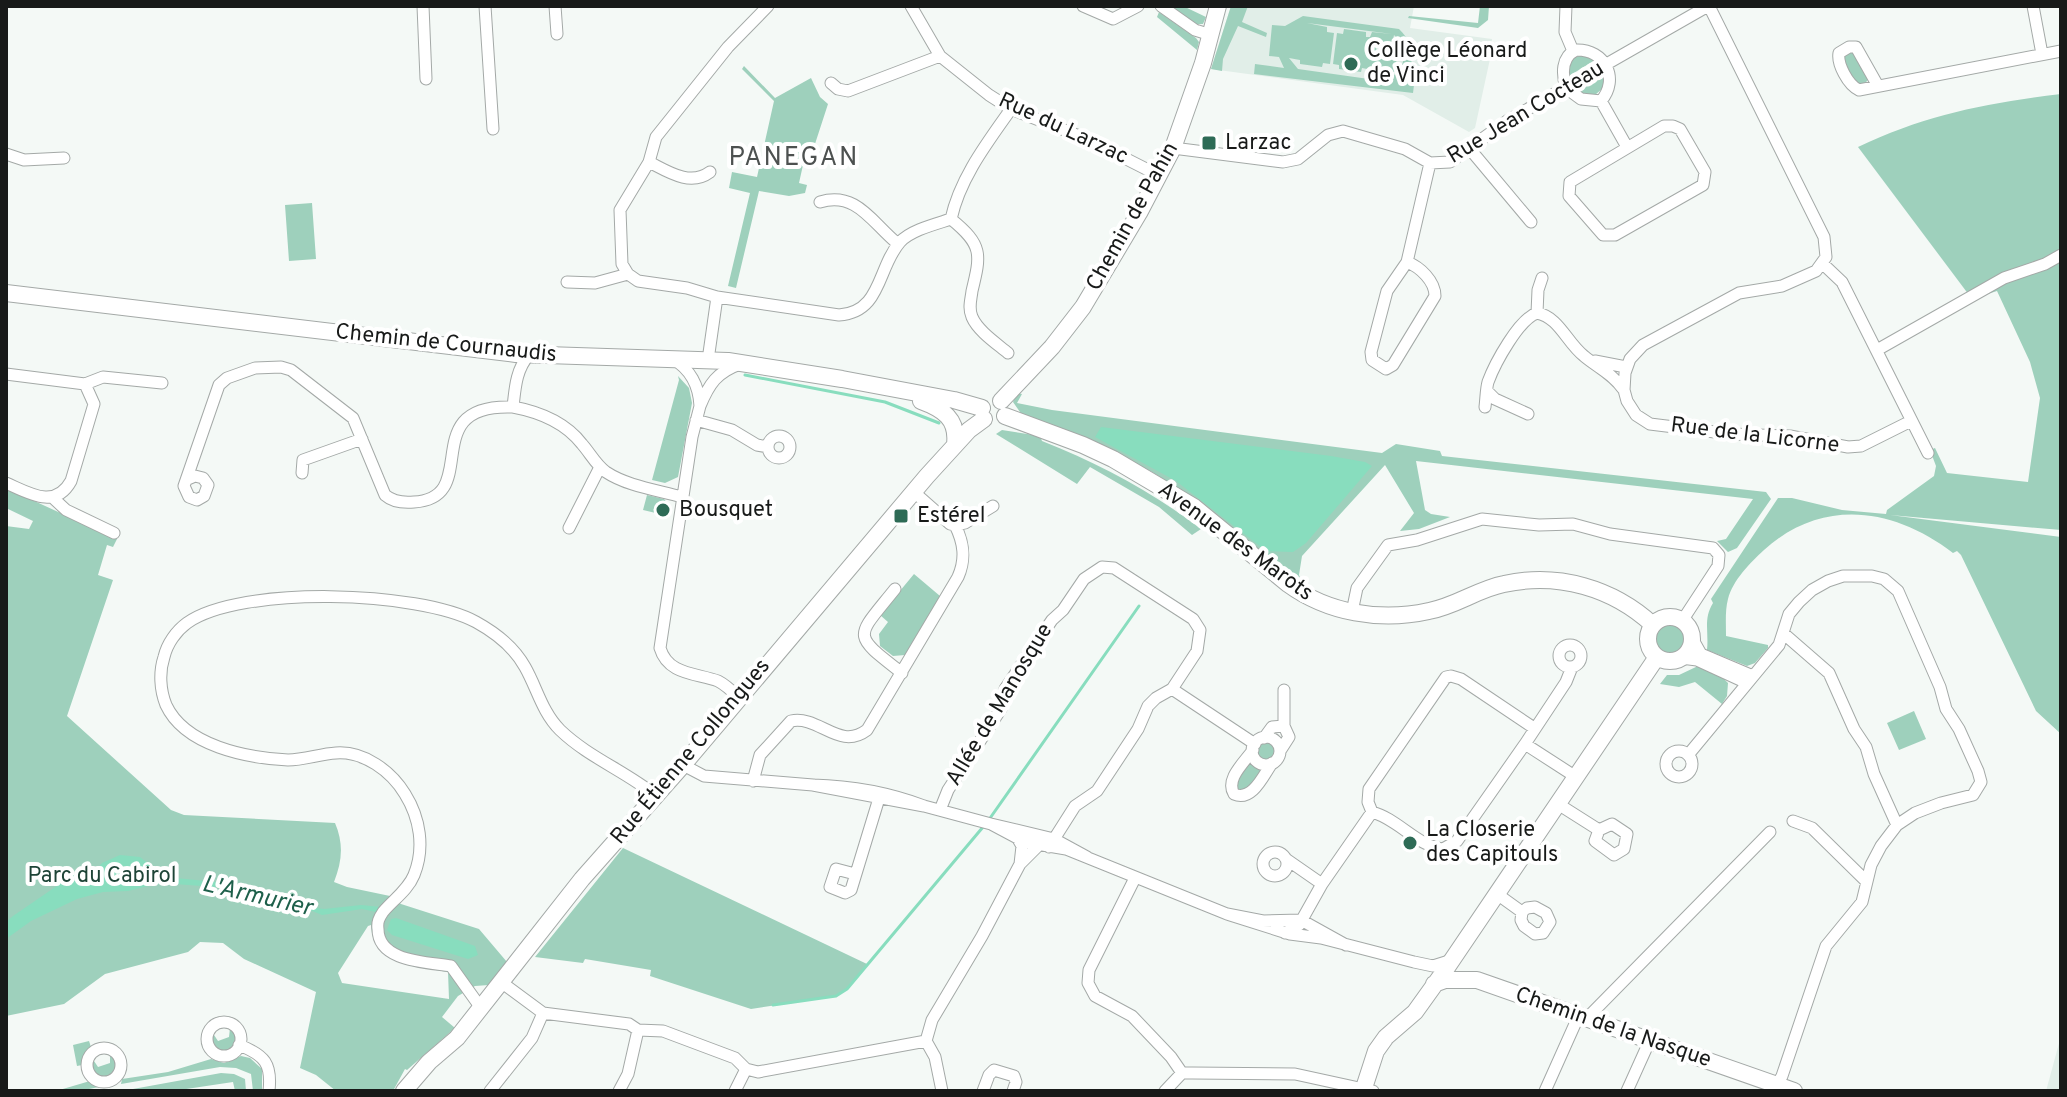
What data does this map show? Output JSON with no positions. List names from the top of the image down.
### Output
{
  "streets": {
    "street": [
      "Rue Jean Cocteau",
      "Rue du Larzac",
      "Chemin de Pahin",
      "Chemin de Cournaudis",
      "Rue de la Licorne",
      "Avenue des Marots",
      "Allée de Manosque",
      "Rue Étienne Collongues",
      "Chemin de la Nasque"
    ]
  },
  "crossings": [
    ["Rue Jean Cocteau", "Chemin de Pahin"],
    ["Rue du Larzac", "Chemin de Pahin"],
    ["Chemin de Pahin", "Avenue des Marots"],
    ["Chemin de Cournaudis", "Rue Étienne Collongues"]
  ],
  "districts": ["PANEGAN"],
  "water": ["L'Armurier"],
  "parks": ["Parc du Cabirol"],
  "places": {
    "other": ["Collège Léonard de Vinci", "Bousquet", "La Closerie des Capitouls"],
    "transit": ["Larzac", "Estérel"]
  }
}
